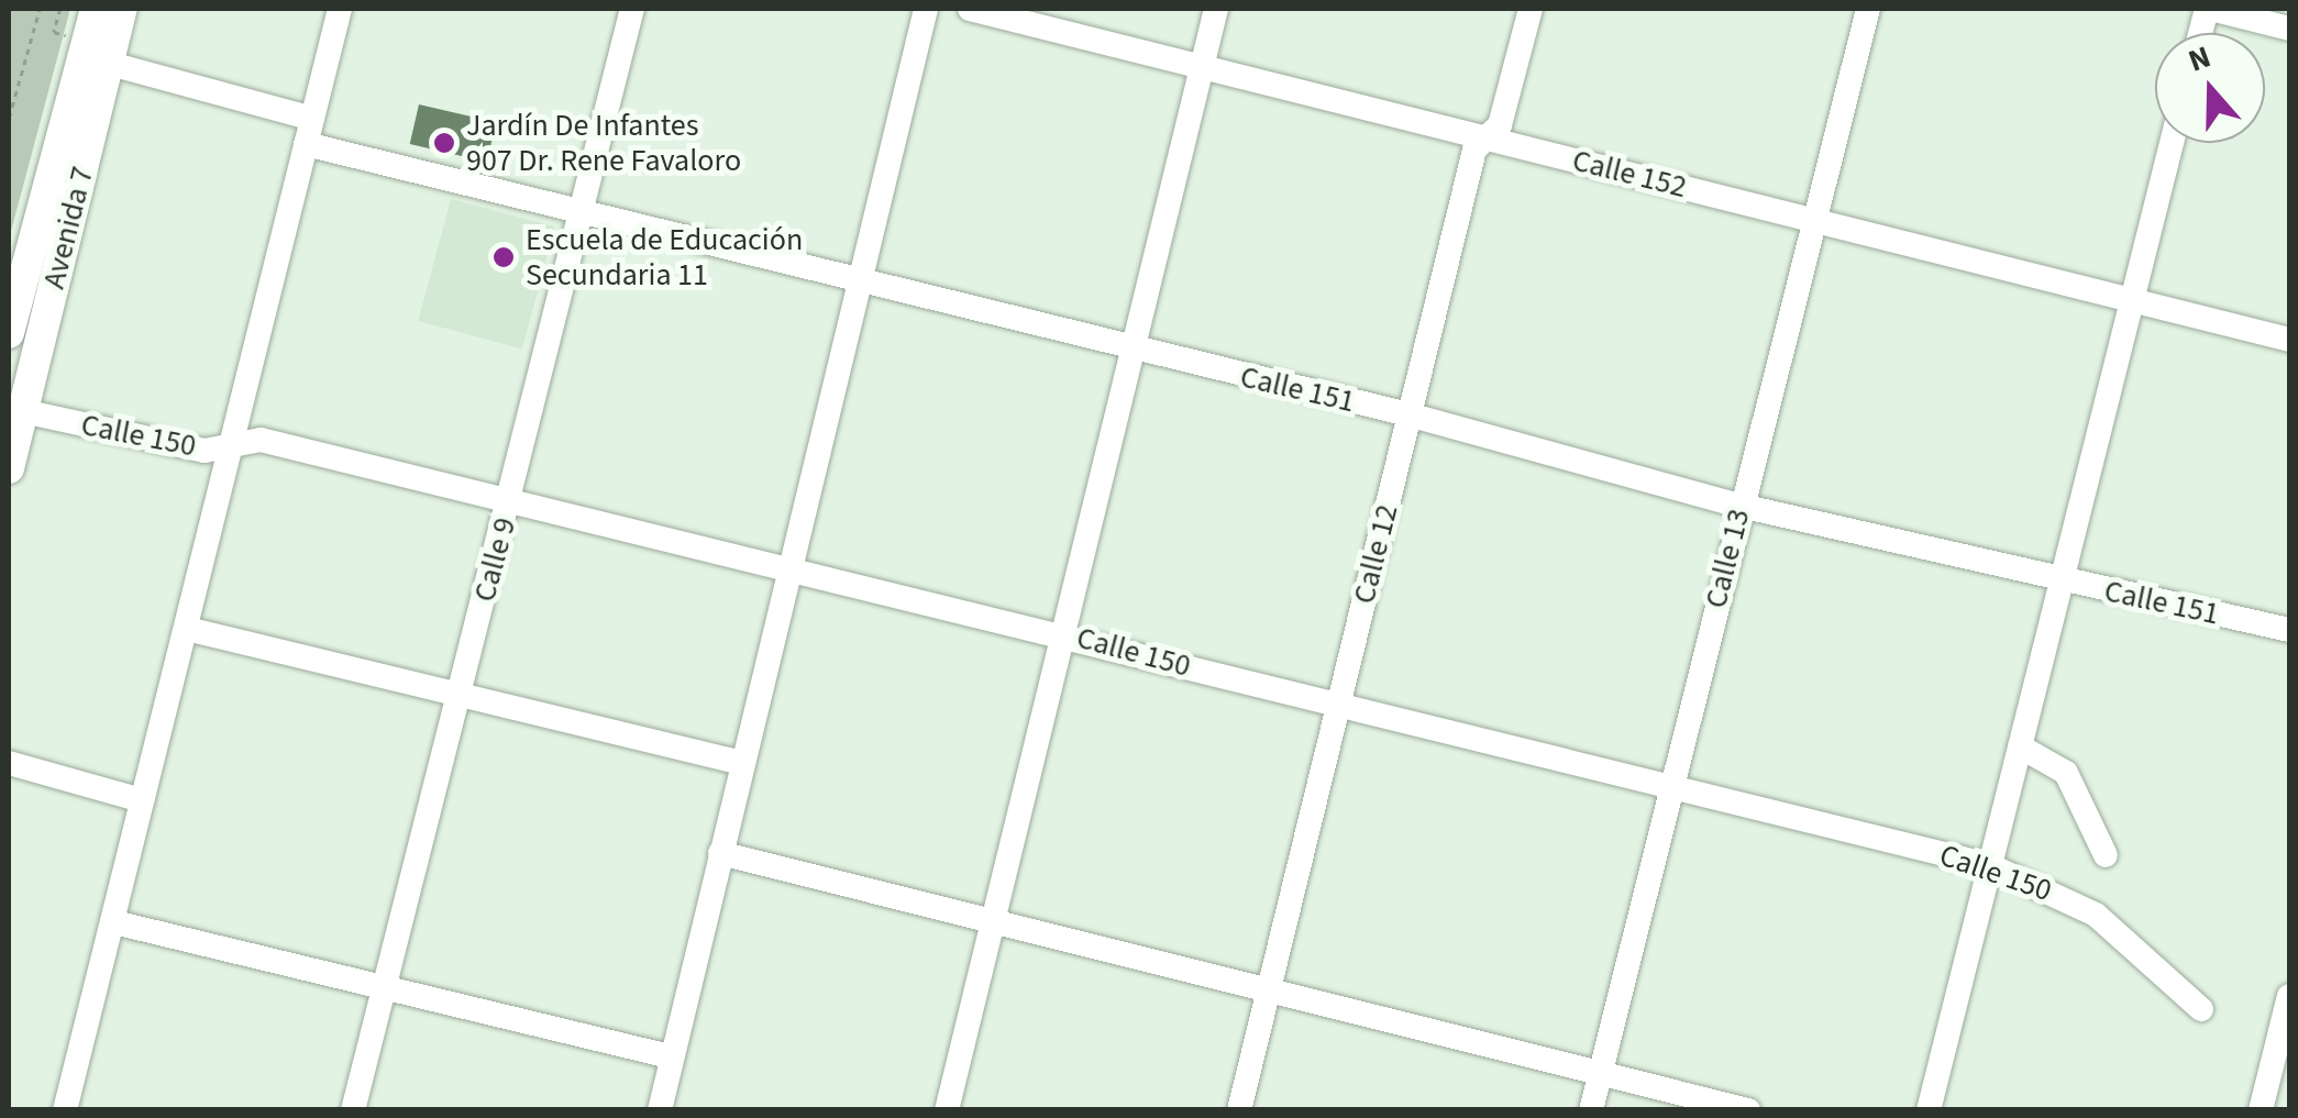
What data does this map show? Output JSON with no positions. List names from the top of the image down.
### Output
{
  "streets": {
    "main road": ["Avenida 7"],
    "street": [
      "Calle 152",
      "Calle 151",
      "Calle 150",
      "Calle 12",
      "Calle 13",
      "Calle 9"
    ]
  },
  "crossings": [
    ["Calle 152", "Calle 12"],
    ["Calle 152", "Calle 13"],
    ["Avenida 7", "Calle 150"],
    ["Calle 151", "Calle 12"],
    ["Calle 151", "Calle 13"],
    ["Calle 151", "Calle 9"],
    ["Calle 150", "Calle 12"],
    ["Calle 150", "Calle 13"],
    ["Calle 150", "Calle 9"]
  ],
  "places": ["Jardín De Infantes 907 Dr. Rene Favaloro", "Escuela de Educación Secundaria 11"],
  "north": "top"
}
